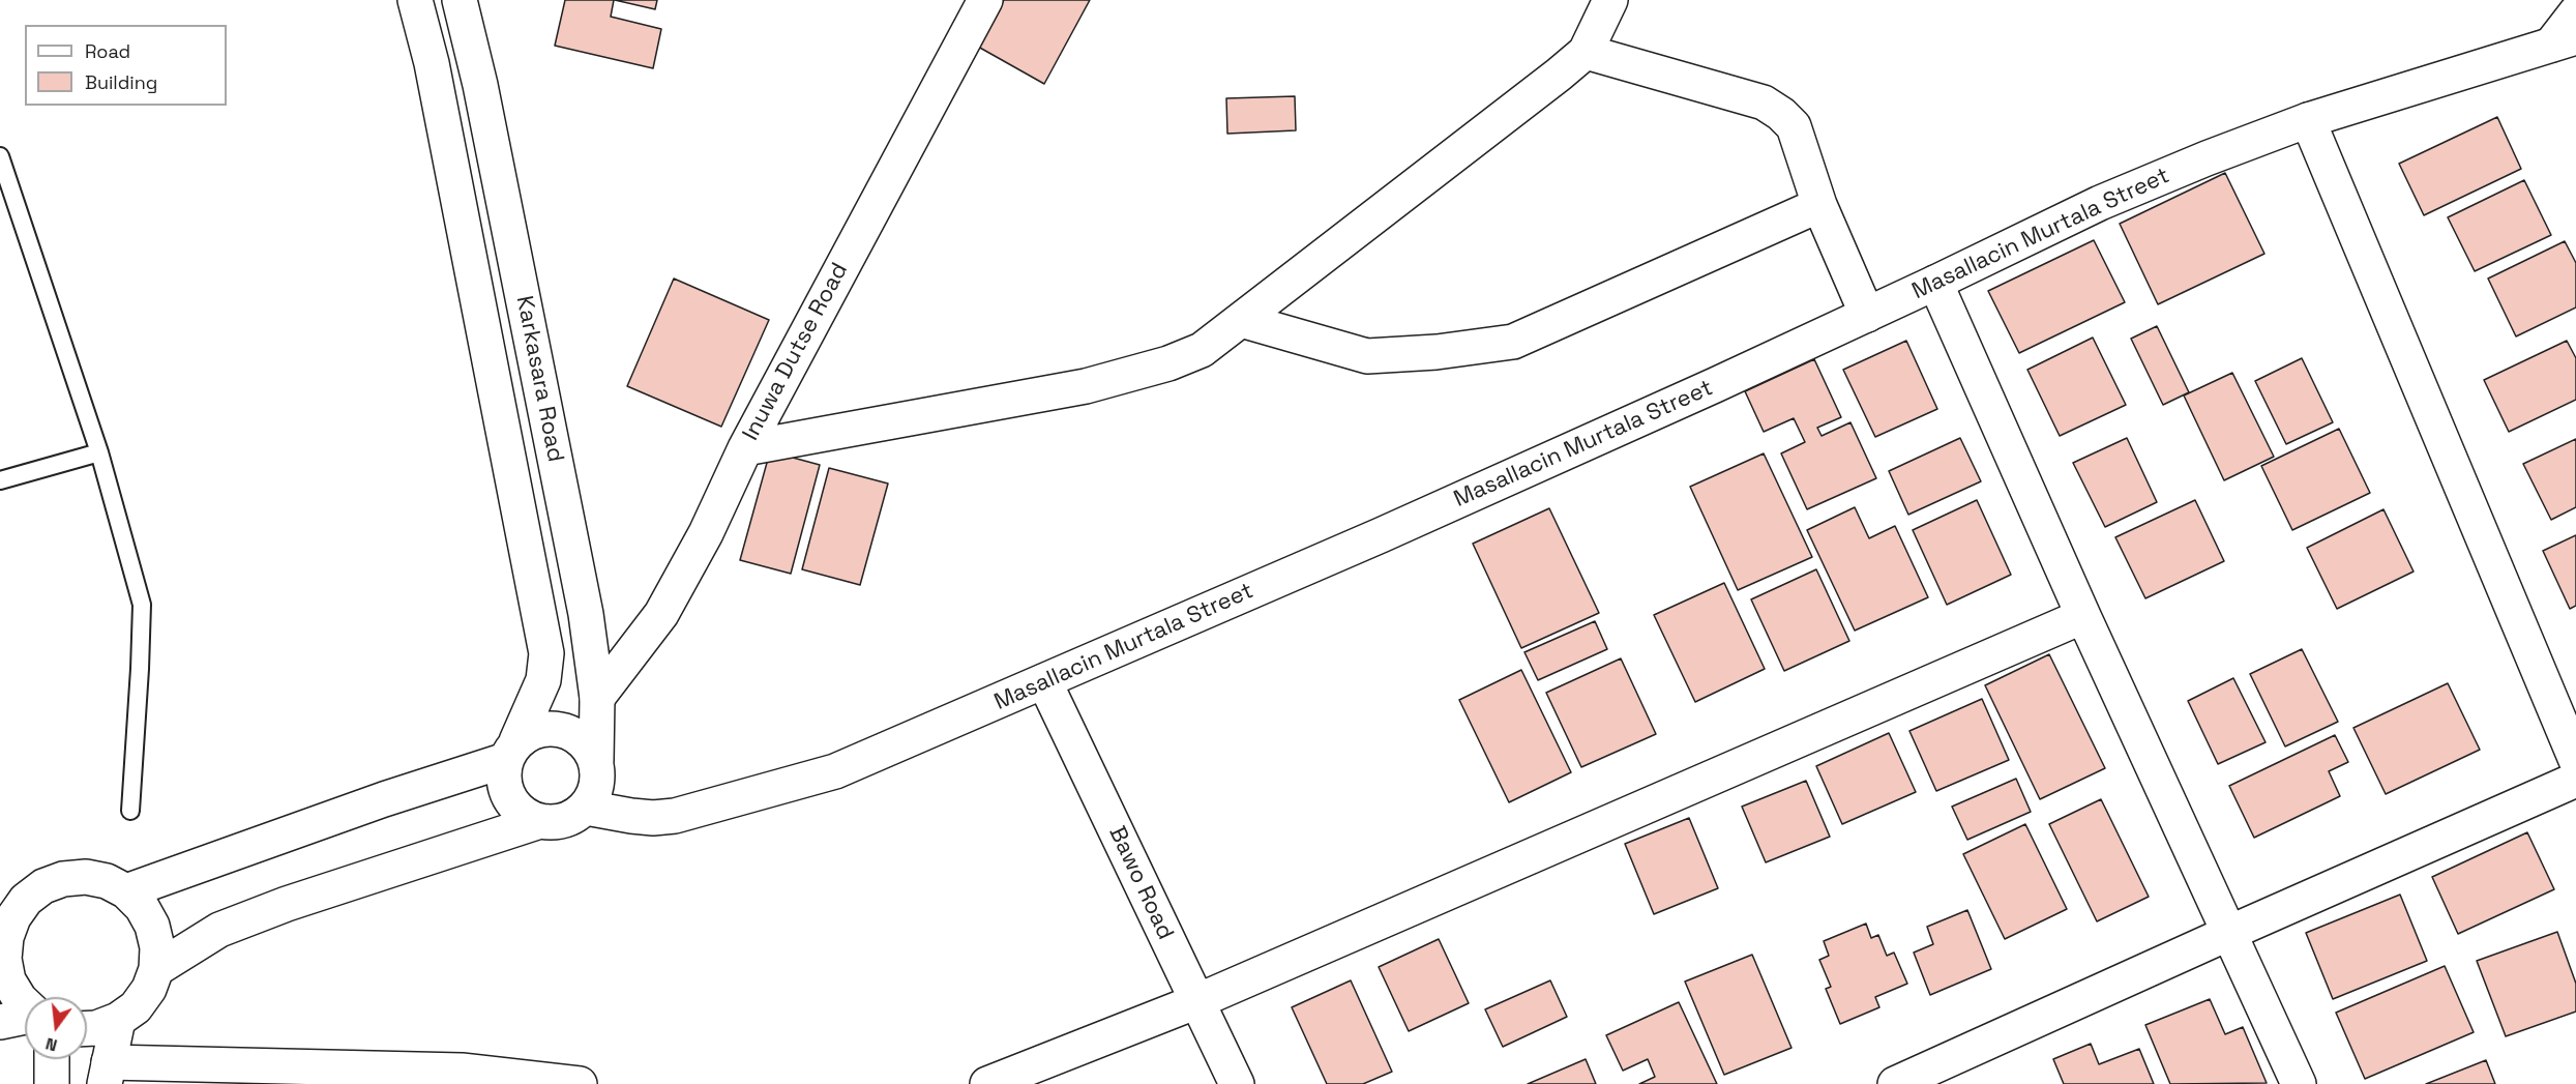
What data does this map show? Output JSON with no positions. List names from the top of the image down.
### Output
{
  "streets": {
    "street": [
      "Masallacin Murtala Street",
      "Inuwa Dutse Road",
      "Karkasara Road",
      "Bawo Road"
    ]
  },
  "crossings": [
    ["Masallacin Murtala Street", "Karkasara Road"],
    ["Masallacin Murtala Street", "Bawo Road"],
    ["Inuwa Dutse Road", "Karkasara Road"]
  ],
  "legend": ["Road", "Building"],
  "north": "bottom"
}
